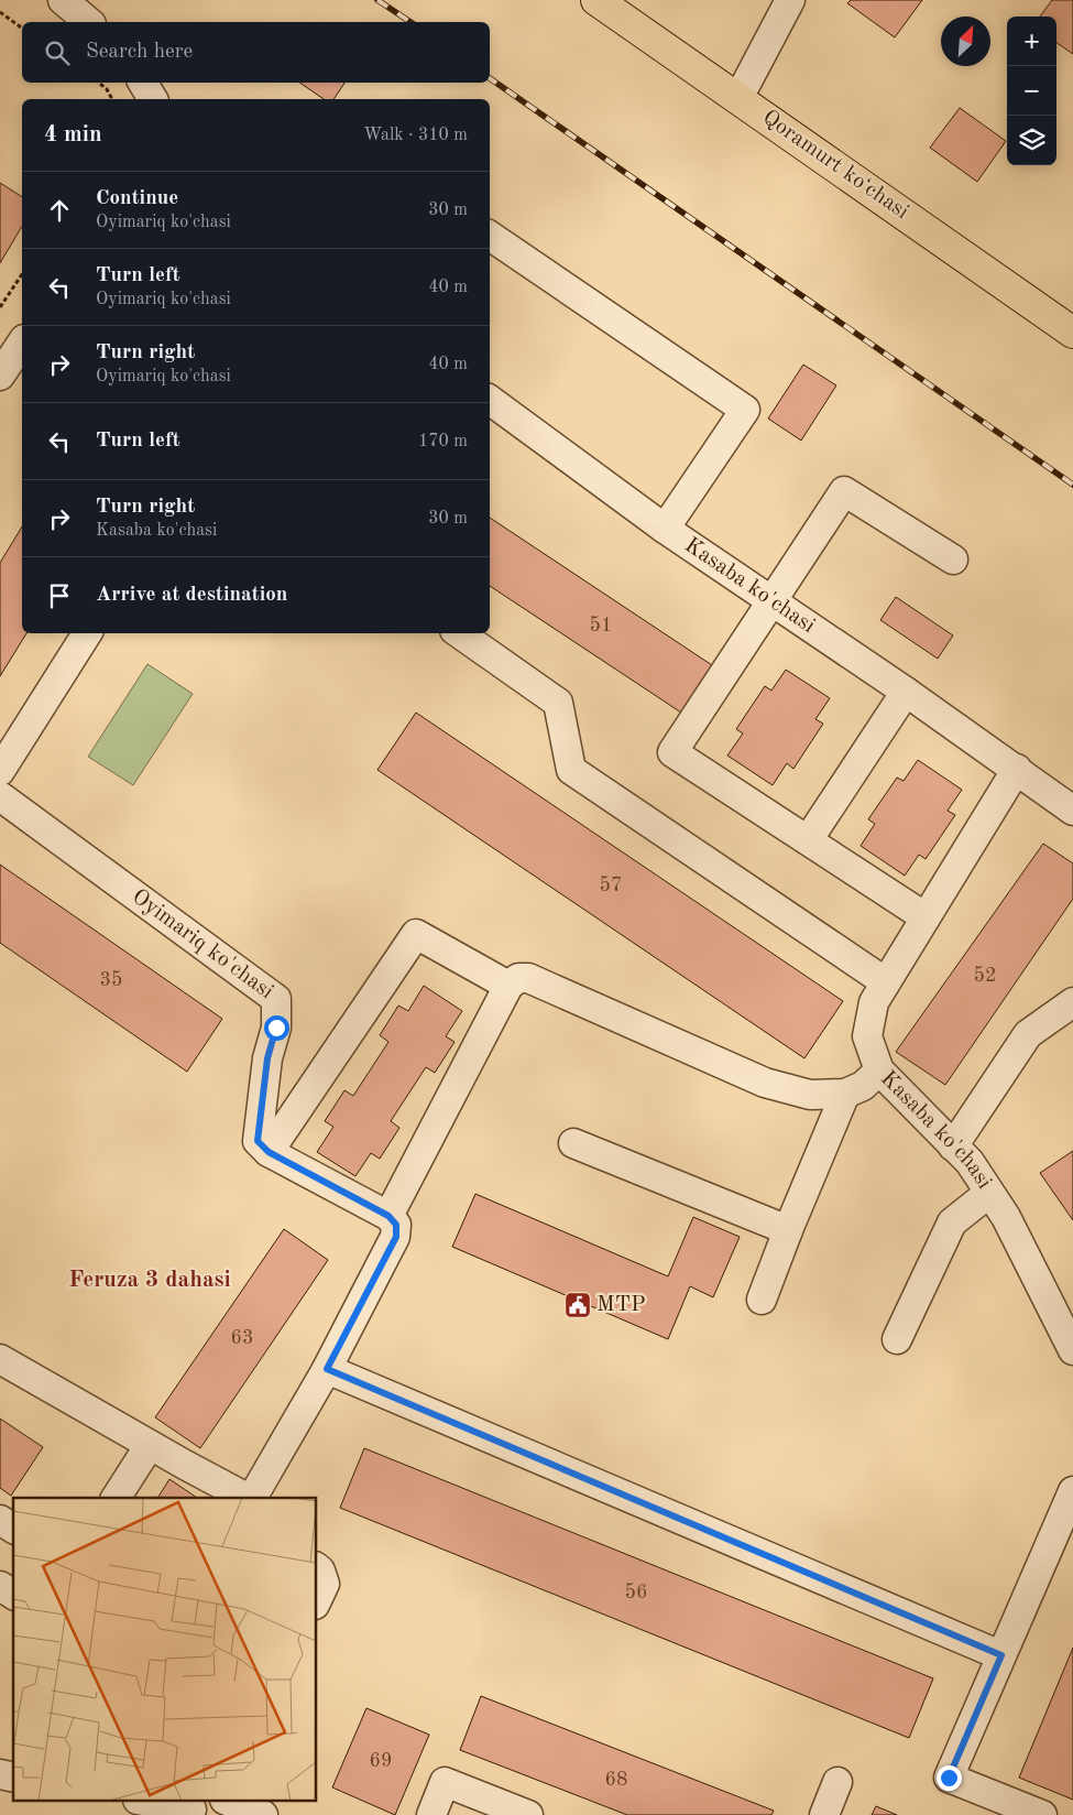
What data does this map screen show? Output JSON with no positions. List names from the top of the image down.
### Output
{
  "streets": {
    "main road": ["Qoramurt koʻchasi"],
    "street": ["Kasaba ko'chasi", "Oyimariq ko'chasi"]
  },
  "districts": ["Feruza 3 dahasi"],
  "places": {
    "public building": ["MTP"]
  },
  "house_numbers": [
    "51",
    "57",
    "52",
    "35",
    "63",
    "56",
    "69",
    "68"
  ],
  "north": "top right",
  "page": {
    "map_buttons": ["+", "−"],
    "search": "Search here",
    "heading": ["4 min", "Walk · 310 m"],
    "list": [
      ["Continue", "Oyimariq ko'chasi", "30 m"],
      ["Turn left", "Oyimariq ko'chasi", "40 m"],
      ["Turn right", "Oyimariq ko'chasi", "40 m"],
      ["Turn left", "170 m"],
      ["Turn right", "Kasaba ko'chasi", "30 m"],
      "Arrive at destination"
    ]
  }
}
